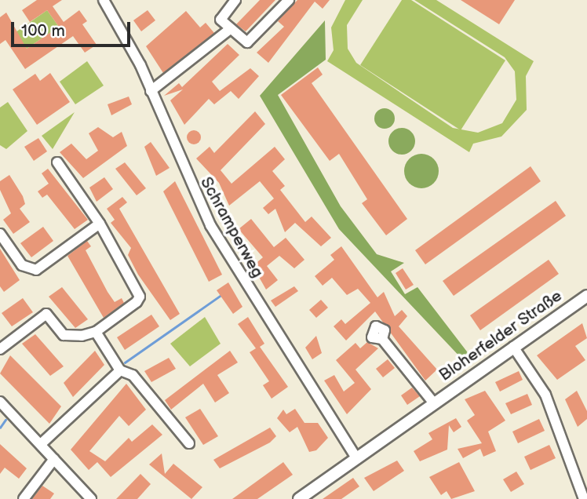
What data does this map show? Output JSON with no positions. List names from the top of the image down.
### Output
{
  "streets": {
    "street": ["Schramperweg", "Bloherfelder Straße"]
  },
  "crossings": [
    ["Schramperweg", "Bloherfelder Straße"]
  ],
  "scale_bar": "100 m"
}
